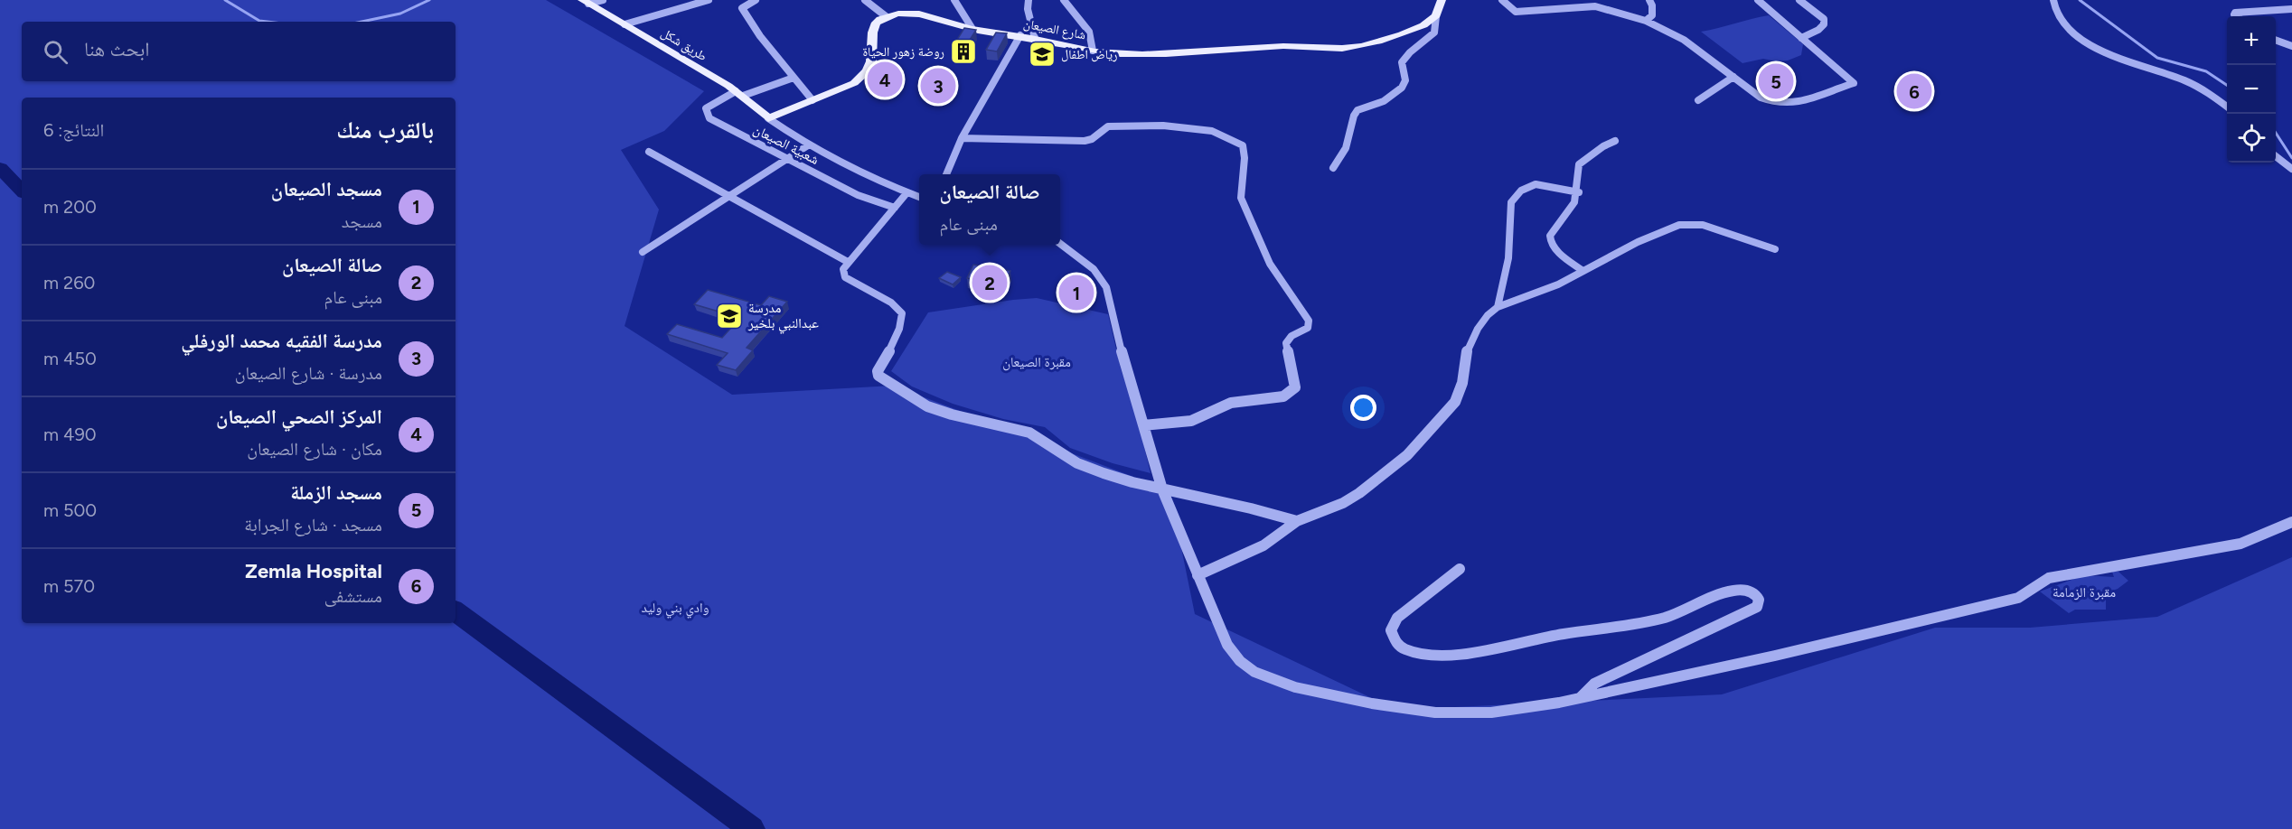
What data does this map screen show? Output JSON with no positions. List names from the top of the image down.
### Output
{
  "streets": {
    "main road": ["شارع الصيعان", "طريق شكل"],
    "street": ["شعبية الصيعان"]
  },
  "crossings": [
    ["طريق شكل", "شعبية الصيعان"]
  ],
  "parks": ["مقبرة الصيعان", "مقبرة الزمامة", "وادي بني وليد"],
  "places": {
    "building": ["روضة زهور الحياة"],
    "school or university": ["رياض اطفال", "مدرسة عبدالنبي بلخير"]
  },
  "page": {
    "map_buttons": ["+", "−"],
    "search": "ابحث هنا",
    "pins": [
      "4",
      "5",
      "3",
      "6",
      "2",
      "1"
    ],
    "heading": ["بالقرب منك", "النتائج: 6"],
    "list": [
      {
        "mark": "1",
        "name": "مسجد الصيعان",
        "note": "مسجد",
        "value": "200 m"
      },
      {
        "mark": "2",
        "name": "صالة الصيعان",
        "note": "مبنى عام",
        "value": "260 m"
      },
      {
        "mark": "3",
        "name": "مدرسة الفقيه محمد الورفلي",
        "note": "مدرسة · شارع الصيعان",
        "value": "450 m"
      },
      {
        "mark": "4",
        "name": "المركز الصحي الصيعان",
        "note": "مكان · شارع الصيعان",
        "value": "490 m"
      },
      {
        "mark": "5",
        "name": "مسجد الزملة",
        "note": "مسجد · شارع الجرابة",
        "value": "500 m"
      },
      {
        "mark": "6",
        "name": "Zemla Hospital",
        "note": "مستشفى",
        "value": "570 m"
      }
    ],
    "popup": ["صالة الصيعان", "مبنى عام"]
  }
}
